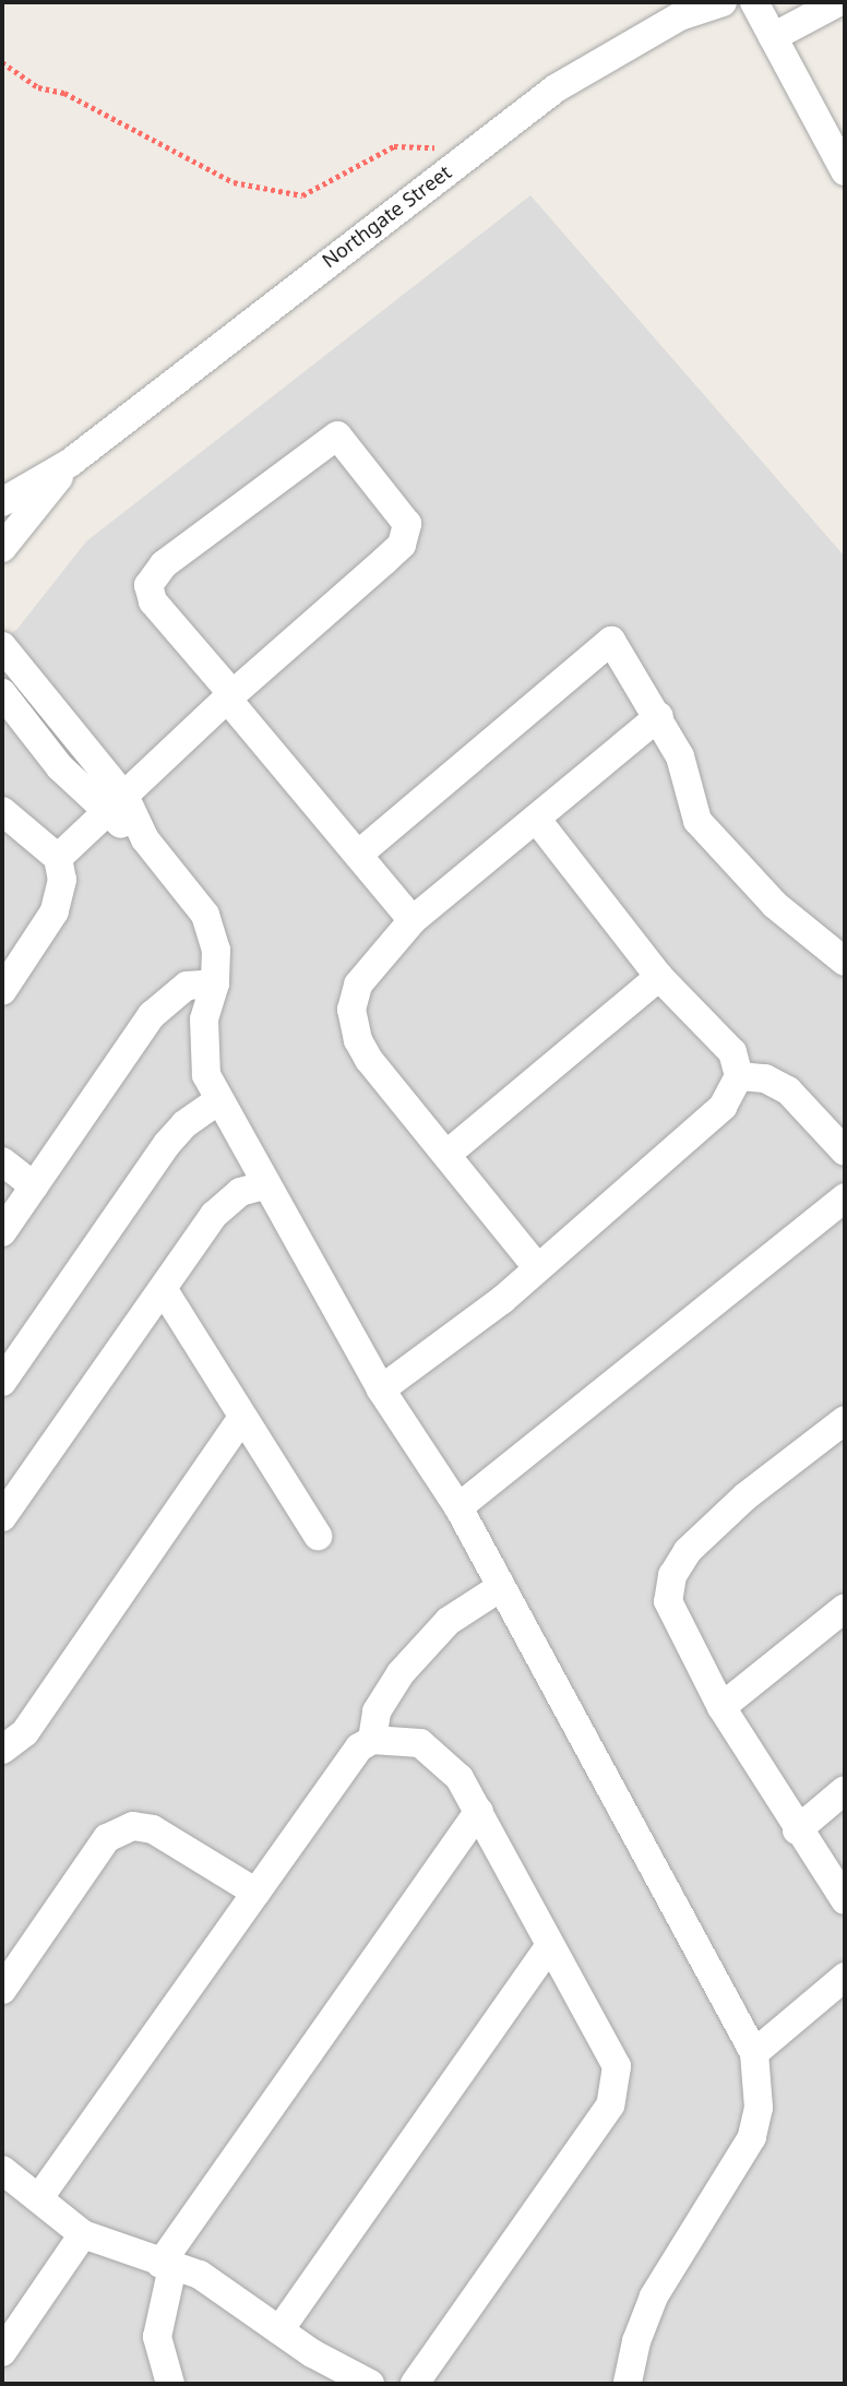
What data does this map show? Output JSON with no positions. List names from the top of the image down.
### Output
{
  "streets": {
    "street": ["Northgate Street"]
  }
}
